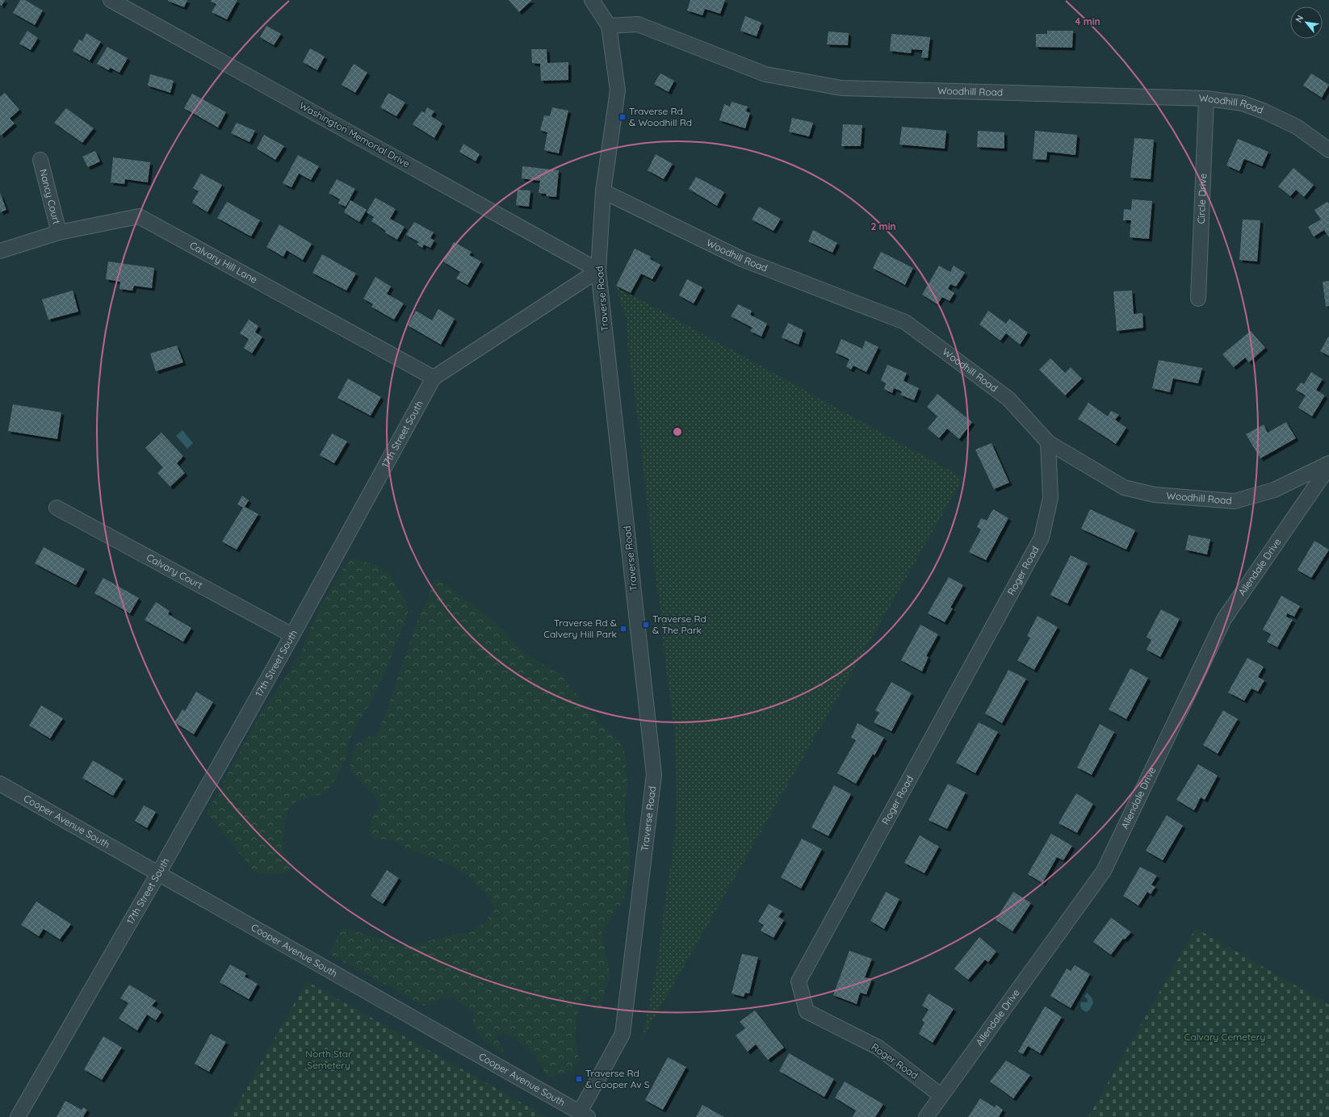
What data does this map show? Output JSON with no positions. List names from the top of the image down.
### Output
{
  "streets": {
    "street": [
      "Woodhill Road",
      "Washington Memorial Drive",
      "Nancy Court",
      "Circle Drive",
      "Calvary Hill Lane",
      "Traverse Road",
      "17th Street South",
      "Allendale Drive",
      "Calvary Court",
      "Roger Road",
      "Cooper Avenue South"
    ]
  },
  "crossings": [
    ["Woodhill Road", "Circle Drive"],
    ["Woodhill Road", "Traverse Road"],
    ["Woodhill Road", "Roger Road"],
    ["Washington Memorial Drive", "Traverse Road"],
    ["Washington Memorial Drive", "17th Street South"],
    ["Nancy Court", "Calvary Hill Lane"],
    ["Calvary Hill Lane", "17th Street South"],
    ["Traverse Road", "17th Street South"],
    ["Traverse Road", "Cooper Avenue South"],
    ["17th Street South", "Calvary Court"],
    ["17th Street South", "Cooper Avenue South"],
    ["Allendale Drive", "Roger Road"]
  ],
  "parks": ["Calvary Cemetery", "North Star Semetery"],
  "places": {
    "transit": [
      "Traverse Rd & Woodhill Rd",
      "Traverse Rd & The Park",
      "Traverse Rd & Calvery Hill Park",
      "Traverse Rd & Cooper Av S"
    ]
  },
  "north": "top left",
  "rings": ["4 min", "2 min"]
}
